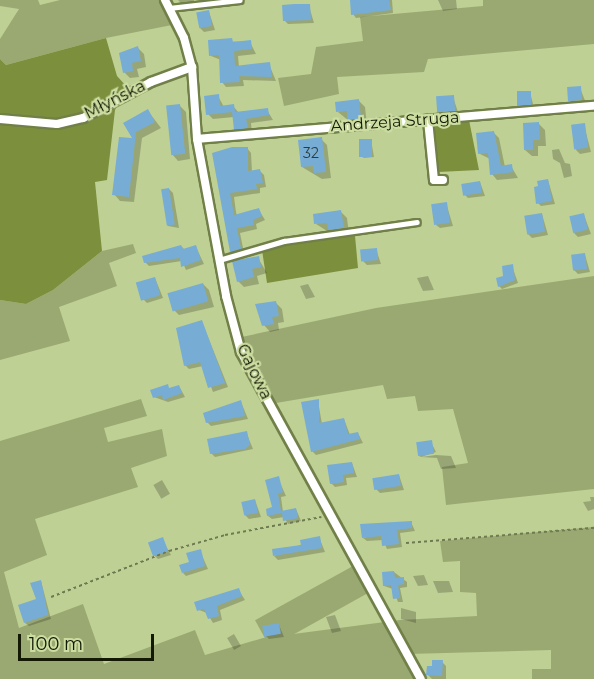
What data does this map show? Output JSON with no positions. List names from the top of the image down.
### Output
{
  "streets": {
    "street": ["Młyńska", "Andrzeja Struga", "Gajowa"]
  },
  "crossings": [
    ["Młyńska", "Gajowa"],
    ["Andrzeja Struga", "Gajowa"]
  ],
  "house_numbers": ["32"],
  "scale_bar": "100 m"
}
